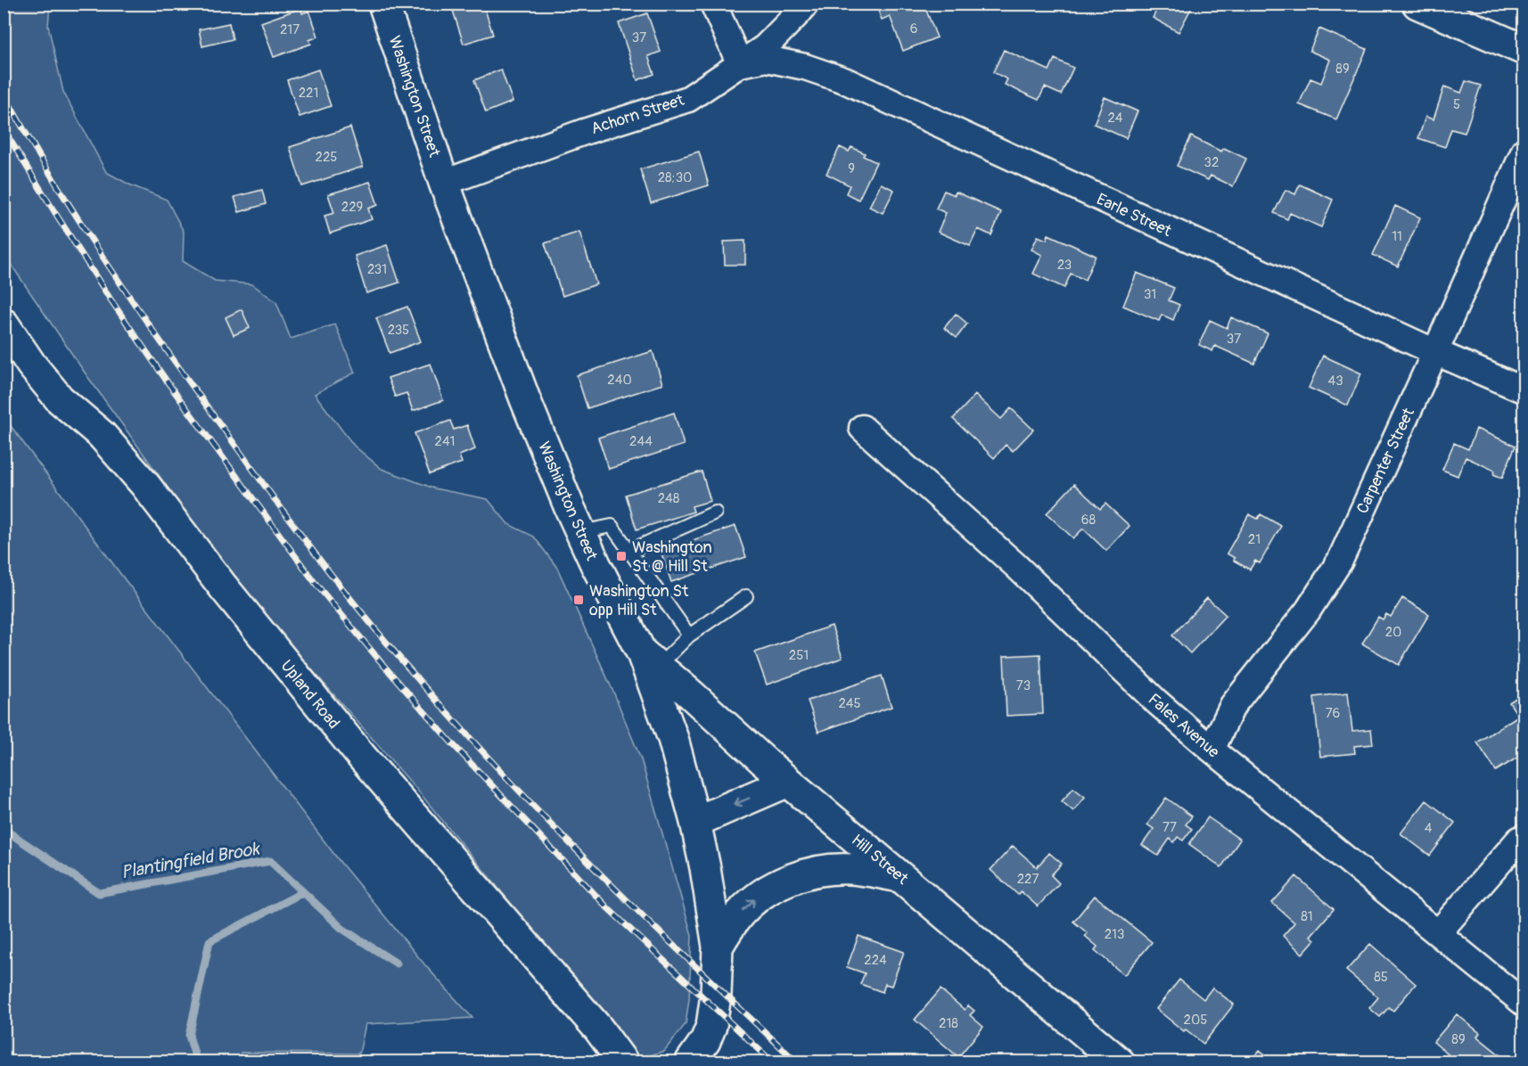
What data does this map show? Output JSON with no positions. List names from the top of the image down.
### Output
{
  "streets": {
    "street": [
      "Washington Street",
      "Achorn Street",
      "Earle Street",
      "Carpenter Street",
      "Upland Road",
      "Fales Avenue",
      "Hill Street"
    ]
  },
  "crossings": [
    ["Washington Street", "Achorn Street"],
    ["Washington Street", "Hill Street"],
    ["Achorn Street", "Earle Street"],
    ["Earle Street", "Carpenter Street"],
    ["Carpenter Street", "Fales Avenue"]
  ],
  "water": ["Plantingfield Brook"],
  "places": {
    "transit": ["Washington St @ Hill St", "Washington St opp Hill St"]
  },
  "house_numbers": [
    "6",
    "217",
    "37",
    "89",
    "221",
    "5",
    "24",
    "225",
    "32",
    "9",
    "28;30",
    "229",
    "11",
    "23",
    "231",
    "31",
    "235",
    "37",
    "240",
    "43",
    "241",
    "244",
    "248",
    "68",
    "21",
    "20",
    "251",
    "73",
    "245",
    "76",
    "77",
    "4",
    "227",
    "81",
    "213",
    "224",
    "85",
    "205",
    "218",
    "89"
  ]
}
